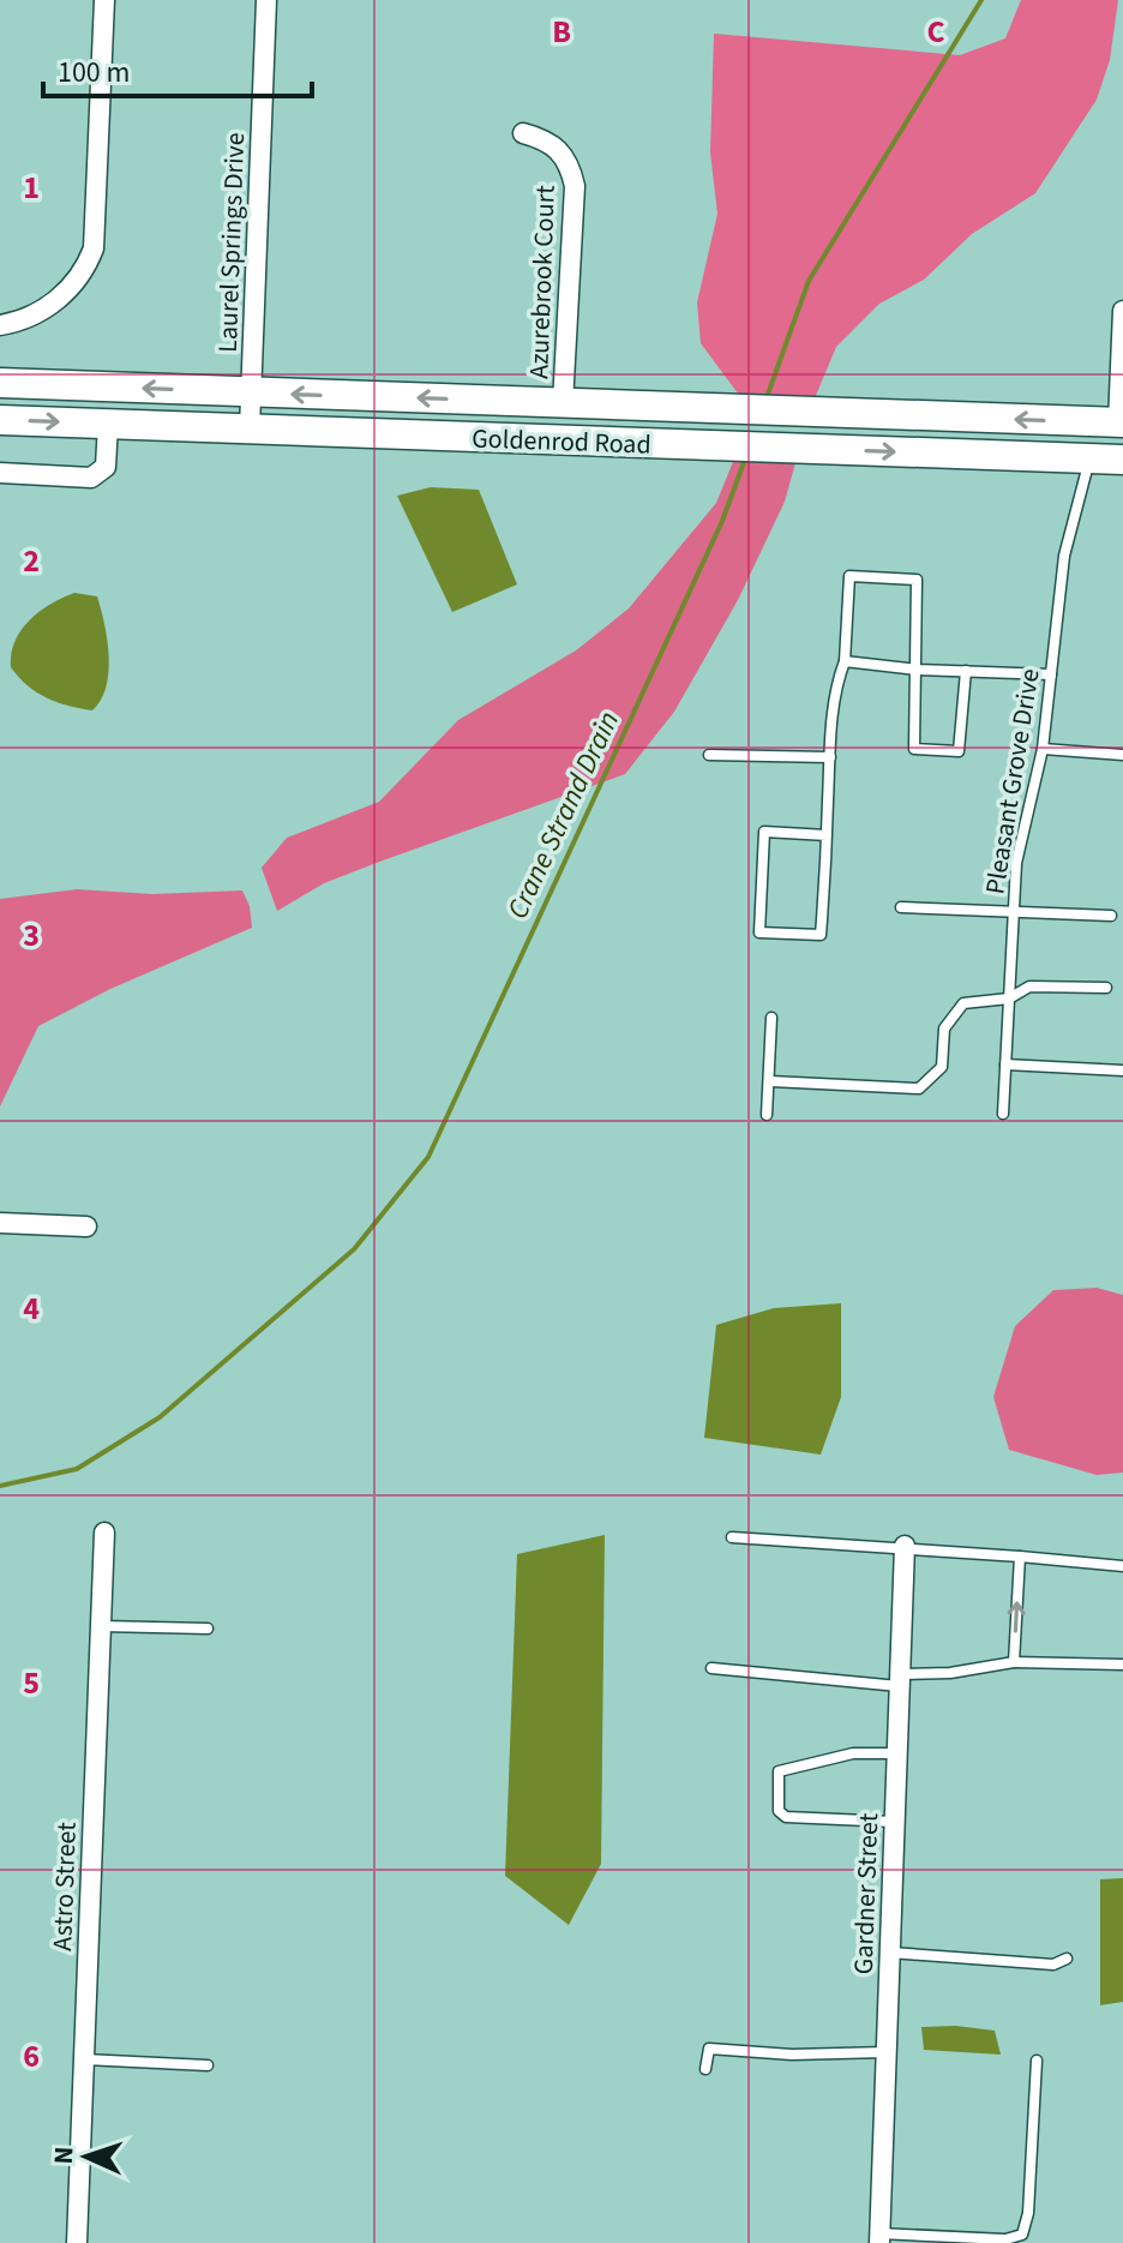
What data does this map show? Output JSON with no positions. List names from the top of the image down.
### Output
{
  "streets": {
    "main road": ["Goldenrod Road"],
    "street": [
      "Laurel Springs Drive",
      "Azurebrook Court",
      "Astro Street",
      "Gardner Street"
    ],
    "lane": ["Pleasant Grove Drive"]
  },
  "crossings": [
    ["Laurel Springs Drive", "Goldenrod Road"],
    ["Azurebrook Court", "Goldenrod Road"],
    ["Goldenrod Road", "Pleasant Grove Drive"]
  ],
  "water": ["Crane Strand Drain"],
  "scale_bar": "100 m",
  "north": "left",
  "grid": {
    "columns": ["B", "C"],
    "rows": [
      "1",
      "2",
      "3",
      "4",
      "5",
      "6"
    ]
  }
}
